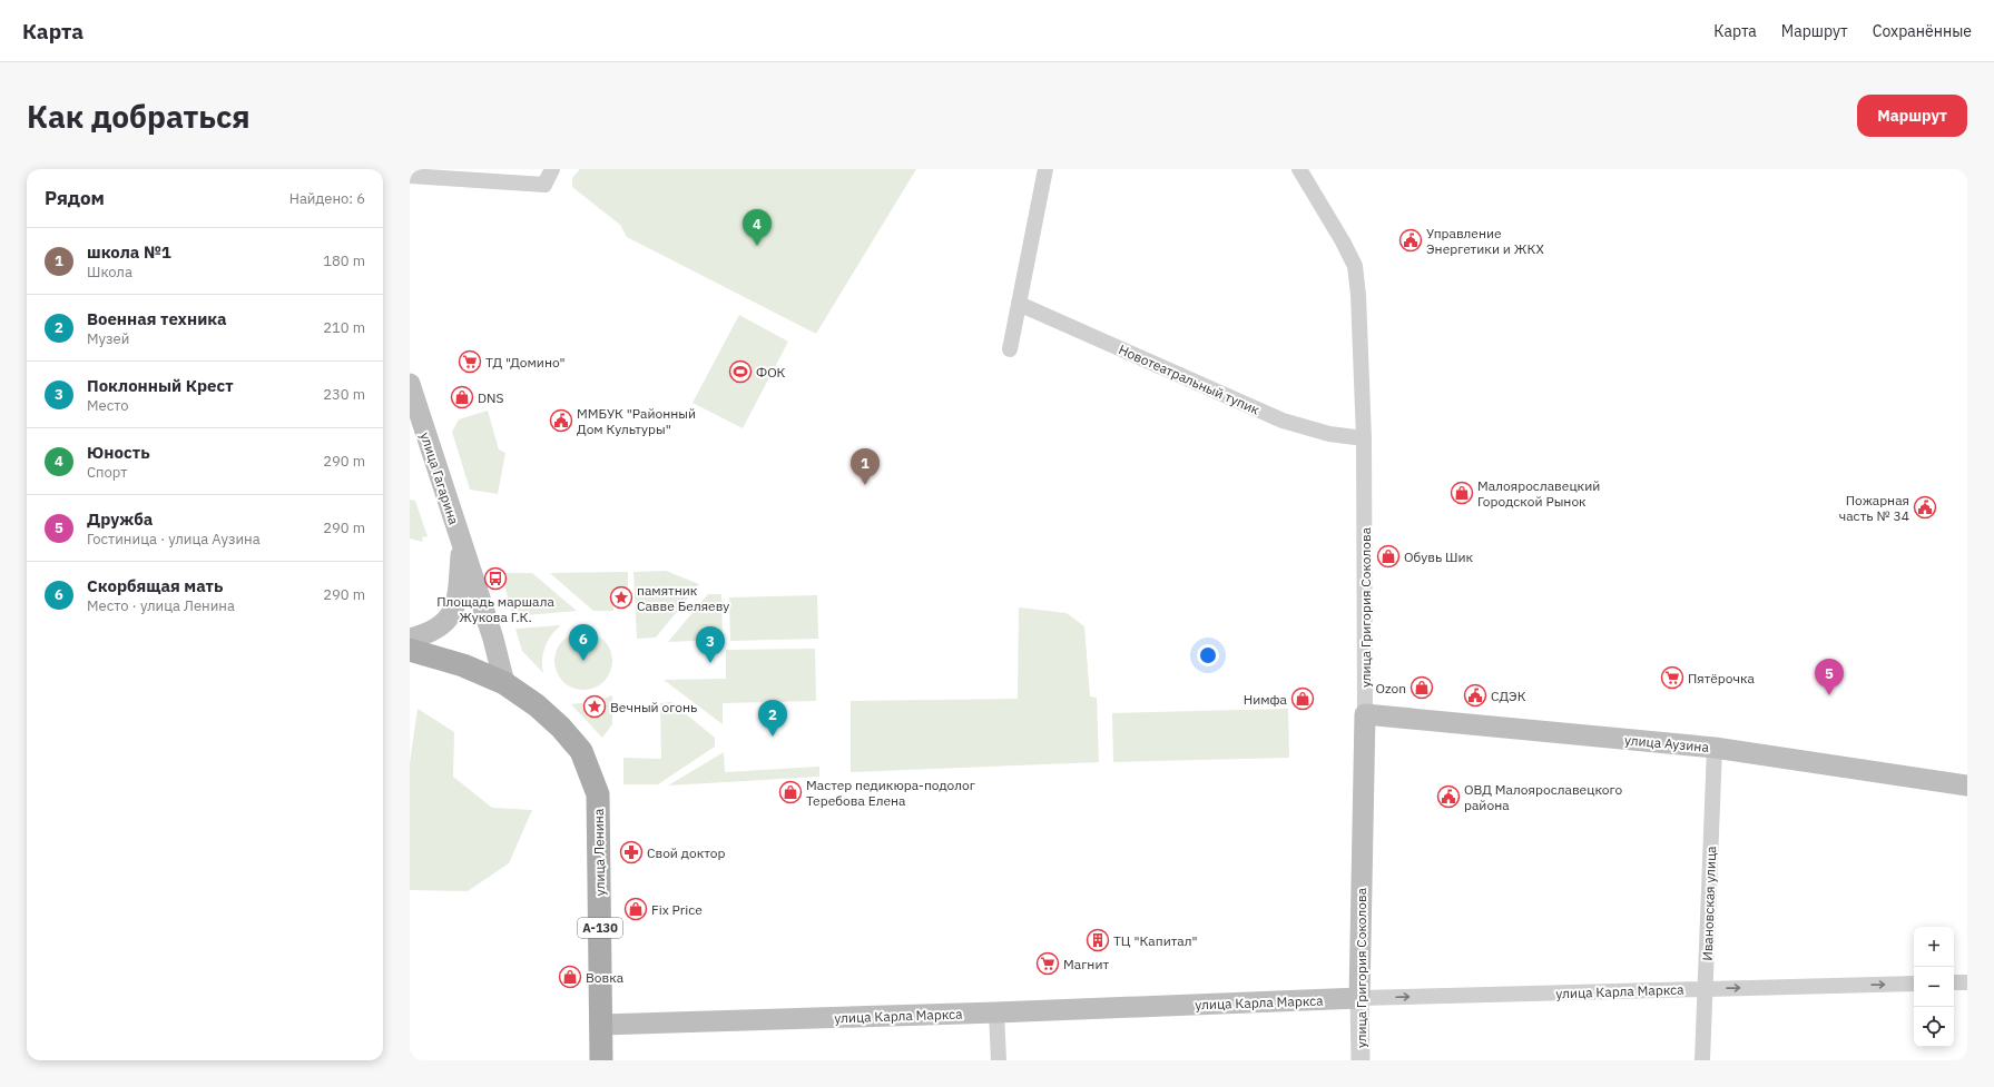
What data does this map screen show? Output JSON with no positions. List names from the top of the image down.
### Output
{
  "streets": {
    "main road": [
      "улица Гагарина",
      "улица Григория Соколова",
      "улица Аузина",
      "улица Ленина",
      "А-130",
      "улица Карла Маркса"
    ],
    "street": ["Новотеатральный тупик", "Ивановская улица"]
  },
  "crossings": [
    ["Новотеатральный тупик", "улица Григория Соколова"],
    ["улица Гагарина", "улица Ленина"],
    ["улица Гагарина", "А-130"],
    ["улица Григория Соколова", "улица Аузина"],
    ["улица Григория Соколова", "улица Карла Маркса"],
    ["улица Аузина", "Ивановская улица"],
    ["улица Ленина", "А-130"],
    ["улица Ленина", "улица Карла Маркса"],
    ["Ивановская улица", "улица Карла Маркса"]
  ],
  "one_way": ["улица Карла Маркса"],
  "places": {
    "public building": [
      "Управление Энергетики и ЖКХ",
      "ММБУК \"Районный Дом Культуры\"",
      "Пожарная часть № 34",
      "СДЭК",
      "ОВД Малоярославецкого района"
    ],
    "supermarket": ["ТД \"Домино\"", "Пятёрочка", "Магнит"],
    "sports": ["ФОК"],
    "shop": [
      "DNS",
      "Малоярославецкий Городской Рынок",
      "Обувь Шик",
      "Ozon",
      "Нимфа",
      "Мастер педикюра-подолог Теребова Елена",
      "Fix Price",
      "Вовка"
    ],
    "bus stop": ["Площадь маршала Жукова Г.К."],
    "place": ["памятник Савве Беляеву", "Вечный огонь"],
    "pharmacy": ["Свой доктор"],
    "building": ["ТЦ \"Капитал\""]
  },
  "page": {
    "header": "Карта",
    "nav": ["Карта", "Маршрут", "Сохранённые"],
    "buttons": "Маршрут",
    "title": "Как добраться",
    "heading": ["Рядом", "Найдено: 6"],
    "pins": [
      "4",
      "1",
      "6",
      "3",
      "5",
      "2"
    ],
    "list": [
      {
        "mark": "1",
        "name": "школа №1",
        "note": "Школа",
        "value": "180 m"
      },
      {
        "mark": "2",
        "name": "Военная техника",
        "note": "Музей",
        "value": "210 m"
      },
      {
        "mark": "3",
        "name": "Поклонный Крест",
        "note": "Место",
        "value": "230 m"
      },
      {
        "mark": "4",
        "name": "Юность",
        "note": "Спорт",
        "value": "290 m"
      },
      {
        "mark": "5",
        "name": "Дружба",
        "note": "Гостиница · улица Аузина",
        "value": "290 m"
      },
      {
        "mark": "6",
        "name": "Скорбящая мать",
        "note": "Место · улица Ленина",
        "value": "290 m"
      }
    ],
    "map_buttons": ["+", "−"]
  }
}
